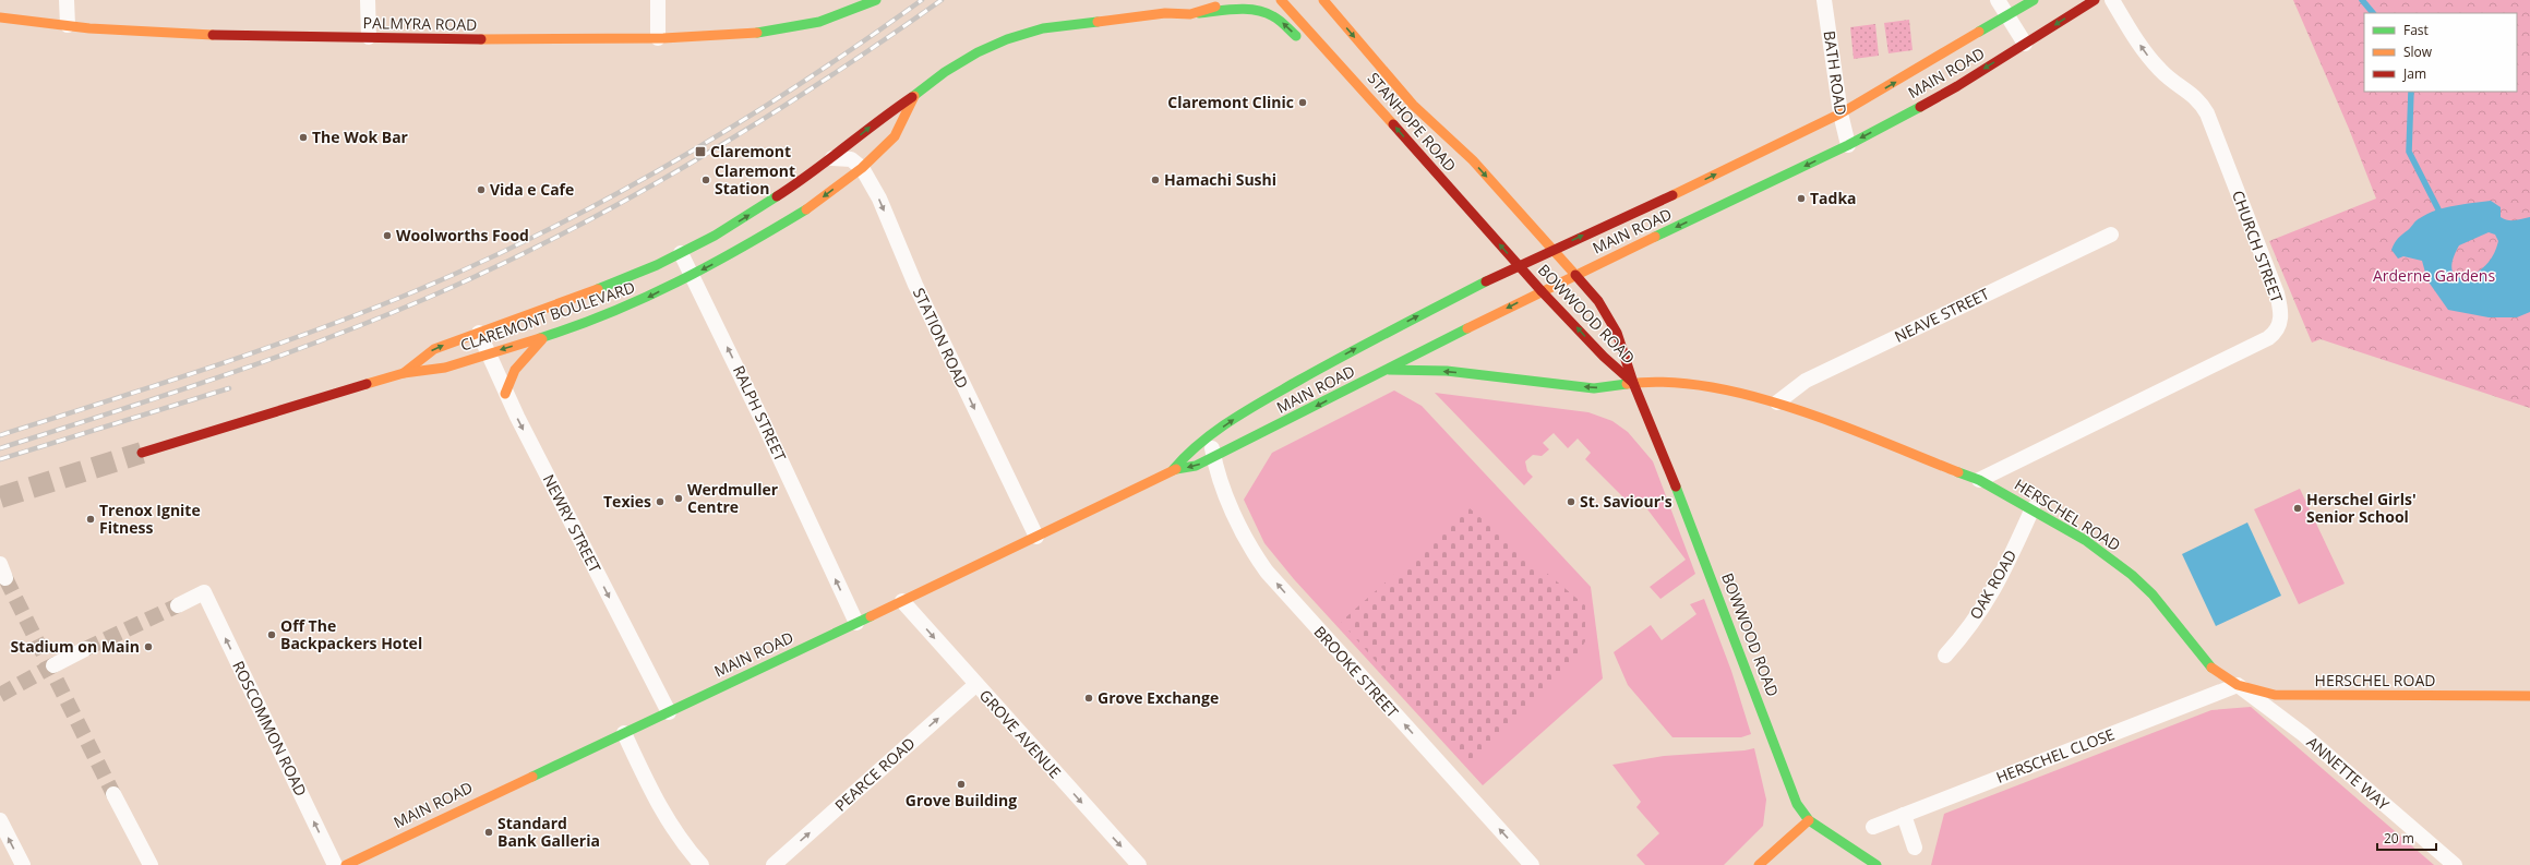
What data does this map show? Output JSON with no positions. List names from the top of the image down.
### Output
{
  "streets": {
    "main road": [
      "PALMYRA ROAD",
      "MAIN ROAD",
      "STANHOPE ROAD",
      "BOWWOOD ROAD",
      "CLAREMONT BOULEVARD",
      "HERSCHEL ROAD"
    ],
    "street": [
      "BATH ROAD",
      "CHURCH STREET",
      "NEAVE STREET",
      "STATION ROAD",
      "RALPH STREET",
      "NEWRY STREET",
      "OAK ROAD",
      "BROOKE STREET",
      "ROSCOMMON ROAD",
      "GROVE AVENUE",
      "HERSCHEL CLOSE",
      "ANNETTE WAY",
      "PEARCE ROAD"
    ]
  },
  "crossings": [
    ["BATH ROAD", "MAIN ROAD"],
    ["MAIN ROAD", "STANHOPE ROAD"],
    ["MAIN ROAD", "BOWWOOD ROAD"],
    ["MAIN ROAD", "STATION ROAD"],
    ["MAIN ROAD", "RALPH STREET"],
    ["MAIN ROAD", "HERSCHEL ROAD"],
    ["MAIN ROAD", "NEWRY STREET"],
    ["MAIN ROAD", "BROOKE STREET"],
    ["MAIN ROAD", "GROVE AVENUE"],
    ["STANHOPE ROAD", "BOWWOOD ROAD"],
    ["CHURCH STREET", "HERSCHEL ROAD"],
    ["BOWWOOD ROAD", "HERSCHEL ROAD"],
    ["NEAVE STREET", "HERSCHEL ROAD"],
    ["CLAREMONT BOULEVARD", "STATION ROAD"],
    ["CLAREMONT BOULEVARD", "RALPH STREET"],
    ["CLAREMONT BOULEVARD", "NEWRY STREET"],
    ["HERSCHEL ROAD", "OAK ROAD"],
    ["HERSCHEL ROAD", "HERSCHEL CLOSE"],
    ["HERSCHEL ROAD", "ANNETTE WAY"],
    ["GROVE AVENUE", "PEARCE ROAD"],
    ["HERSCHEL CLOSE", "ANNETTE WAY"]
  ],
  "one_way": [
    "STATION ROAD",
    "RALPH STREET",
    "NEWRY STREET",
    "BROOKE STREET",
    "ROSCOMMON ROAD",
    "GROVE AVENUE",
    "PEARCE ROAD"
  ],
  "parks": ["Arderne Gardens"],
  "places": {
    "other": [
      "Claremont Clinic",
      "The Wok Bar",
      "Claremont Station",
      "Hamachi Sushi",
      "Vida e Cafe",
      "Tadka",
      "Woolworths Food",
      "Werdmuller Centre",
      "Texies",
      "St. Saviour's",
      "Herschel Girls' Senior School",
      "Trenox Ignite Fitness",
      "Off The Backpackers Hotel",
      "Stadium on Main",
      "Grove Exchange",
      "Grove Building",
      "Standard Bank Galleria"
    ],
    "transit": ["Claremont"]
  },
  "legend": ["Fast", "Slow", "Jam"],
  "scale_bar": "20 m"
}
